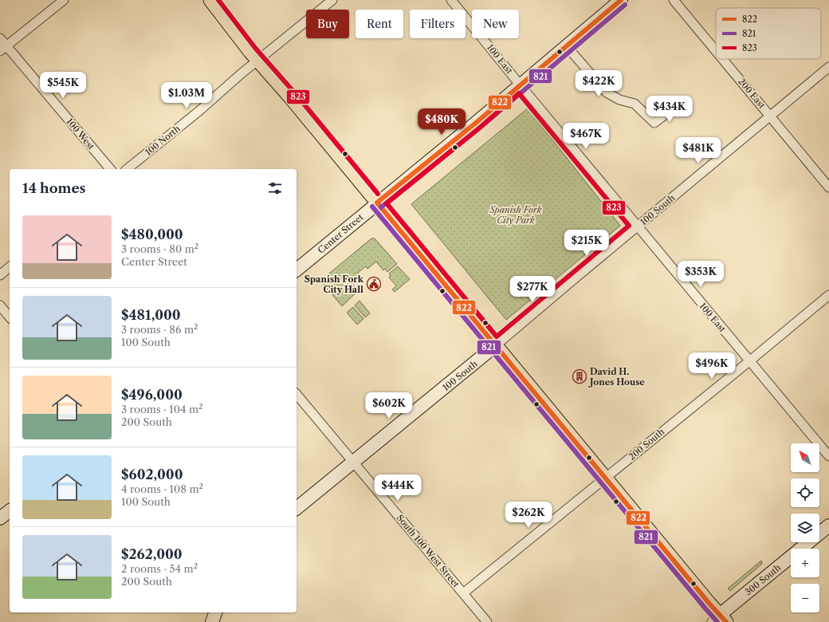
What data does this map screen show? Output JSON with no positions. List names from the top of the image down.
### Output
{
  "streets": {
    "main road": ["100 South", "Center Street", "300 South"],
    "street": [
      "100 East",
      "200 East",
      "100 West",
      "100 North",
      "200 South",
      "South 100 West Street"
    ]
  },
  "crossings": [
    ["100 East", "100 South"],
    ["100 East", "Center Street"],
    ["100 East", "200 South"],
    ["200 East", "100 South"],
    ["100 South", "South 100 West Street"],
    ["200 South", "South 100 West Street"]
  ],
  "parks": ["Spanish Fork City Park"],
  "places": {
    "public building": ["Spanish Fork City Hall"],
    "building": ["David H. Jones House"]
  },
  "lines": ["transit line 822", "transit line 823", "transit line 821"],
  "legend": ["822", "821", "823"],
  "north": "top left",
  "page": {
    "chip": [
      "Buy",
      "Rent",
      "Filters",
      "New"
    ],
    "price": [
      "$422K",
      "$545K",
      "$1.03M",
      "$434K",
      "$480K",
      "$467K",
      "$481K",
      "$215K",
      "$353K",
      "$277K",
      "$496K",
      "$602K",
      "$444K",
      "$262K"
    ],
    "heading": "14 homes",
    "list": [
      {
        "name": "$480,000",
        "note": "3 rooms · 80 m² · Center Street"
      },
      {
        "name": "$481,000",
        "note": "3 rooms · 86 m² · 100 South"
      },
      {
        "name": "$496,000",
        "note": "3 rooms · 104 m² · 200 South"
      },
      {
        "name": "$602,000",
        "note": "4 rooms · 108 m² · 100 South"
      },
      {
        "name": "$262,000",
        "note": "2 rooms · 54 m² · 200 South"
      }
    ],
    "map_buttons": ["+", "−"]
  }
}
